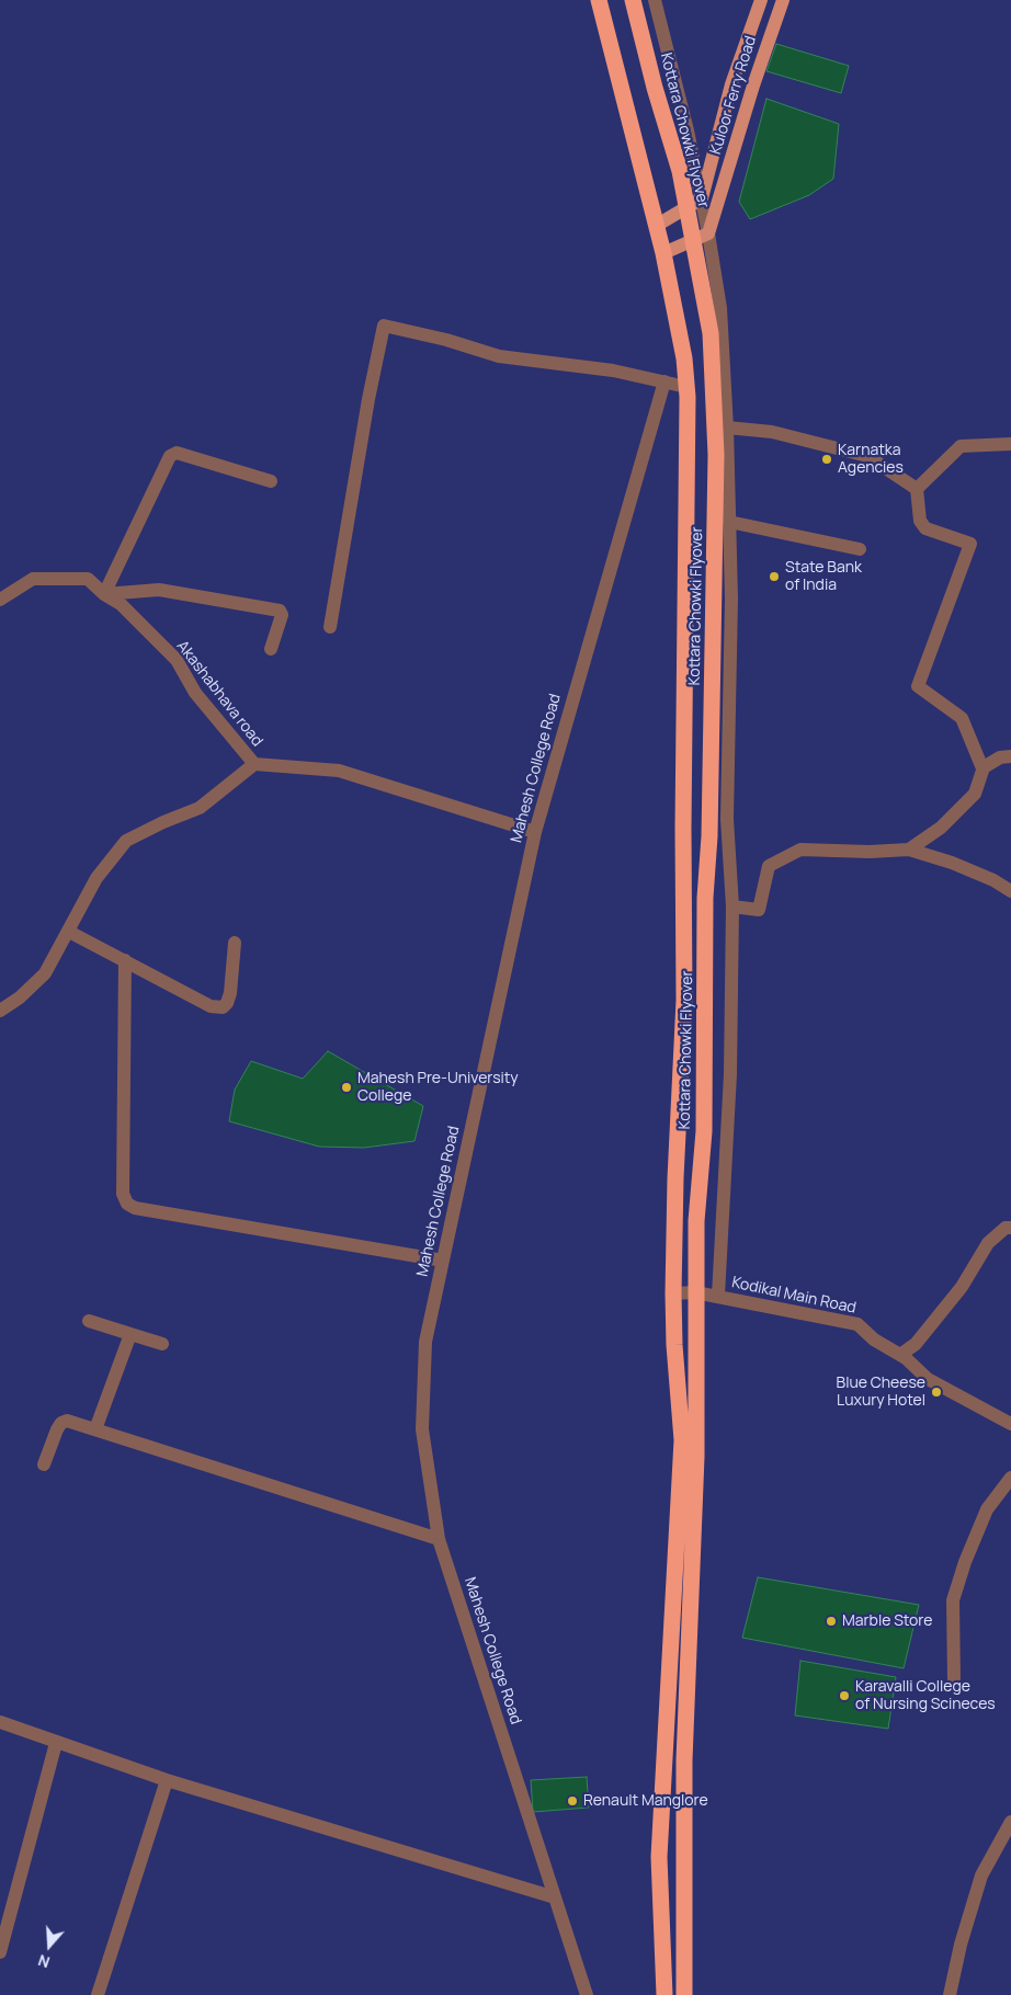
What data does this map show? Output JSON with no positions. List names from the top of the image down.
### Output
{
  "streets": {
    "highway": ["Kottara Chowki Flyover"],
    "main road": ["Kuloor Ferry Road"],
    "street": ["Akashabhava road", "Mahesh College Road", "Kodikal Main Road"]
  },
  "crossings": [
    ["Kottara Chowki Flyover", "Kodikal Main Road"],
    ["Akashabhava road", "Mahesh College Road"]
  ],
  "places": [
    "Karnatka Agencies",
    "State Bank of India",
    "Mahesh Pre-University College",
    "Blue Cheese Luxury Hotel",
    "Marble Store",
    "Karavalli College of Nursing Scineces",
    "Renault Manglore"
  ],
  "north": "bottom"
}
